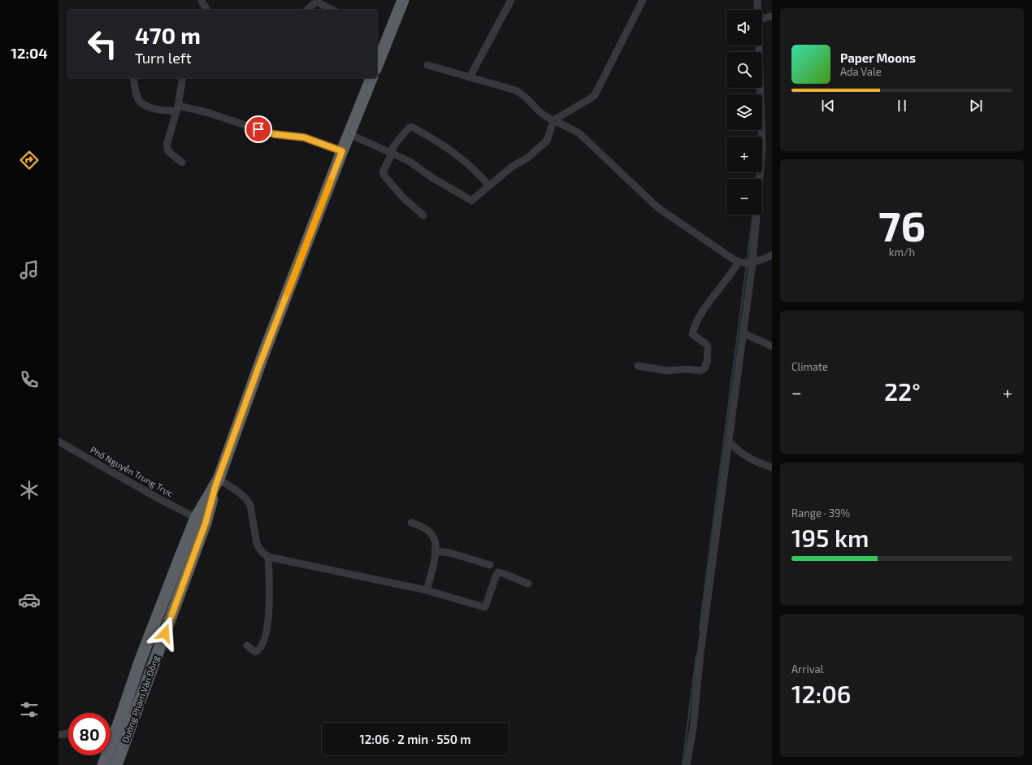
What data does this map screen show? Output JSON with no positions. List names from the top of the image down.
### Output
{
  "streets": {
    "highway": ["Đường Phạm Văn Đồng"],
    "street": ["Phố Nguyễn Trung Trực"]
  },
  "crossings": [
    ["Phố Nguyễn Trung Trực", "Đường Phạm Văn Đồng"]
  ],
  "page": {
    "tabs": "12:04",
    "map_buttons": ["+", "−"],
    "turn": ["470 m", "Turn left"],
    "song": ["Paper Moons", "Ada Vale"],
    "tile": [
      ["76", "km/h"],
      "Climate",
      ["Range · 39%", "195 km"],
      ["Arrival", "12:06"]
    ],
    "heat": ["−", "22°", "+"],
    "limit": "80",
    "trip": "12:06 · 2 min · 550 m"
  }
}
